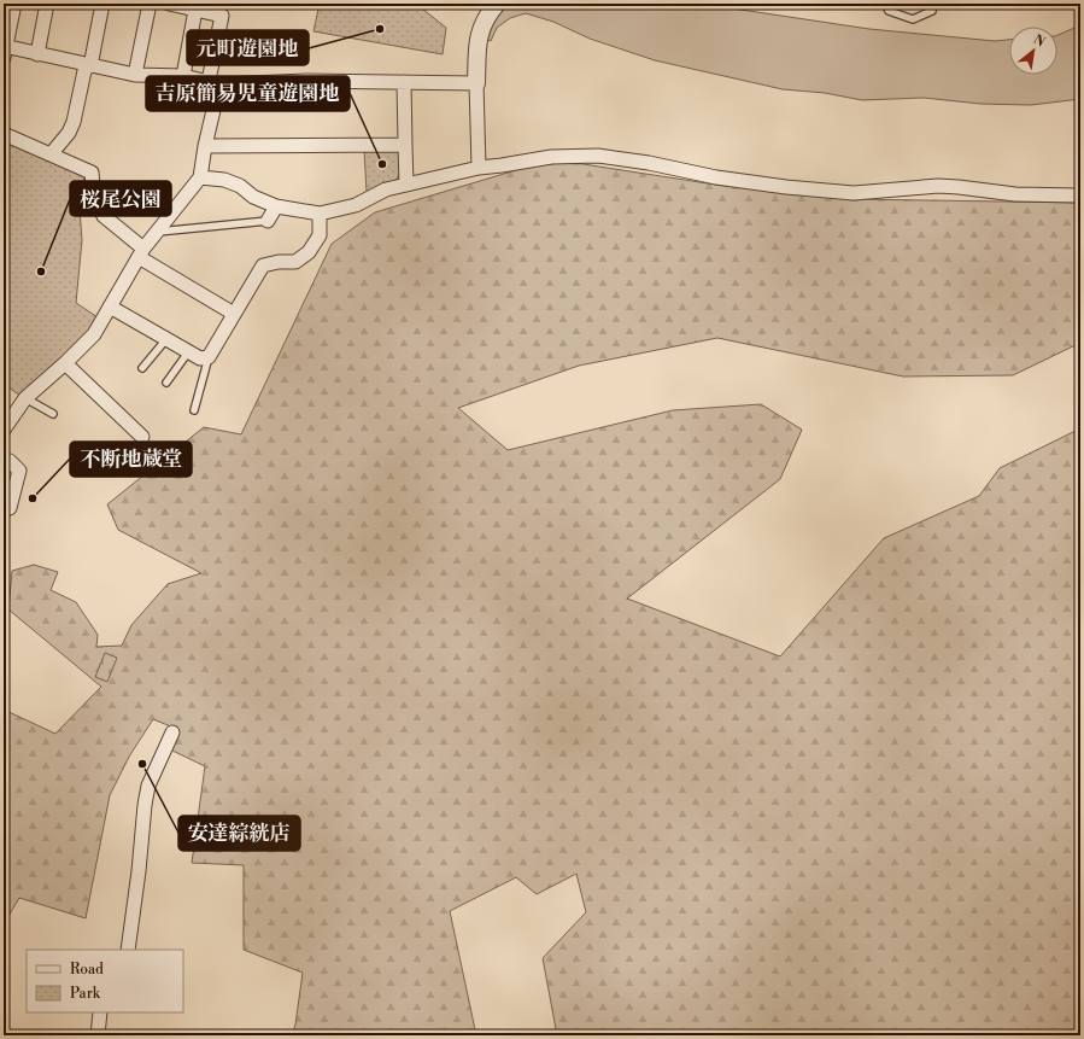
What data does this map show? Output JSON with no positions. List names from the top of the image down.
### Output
{
  "places": [
    "元町遊園地",
    "吉原簡易児童遊園地",
    "桜尾公園",
    "不断地蔵堂",
    "安達綜絖店"
  ],
  "legend": ["Road", "Park"],
  "north": "top right"
}
